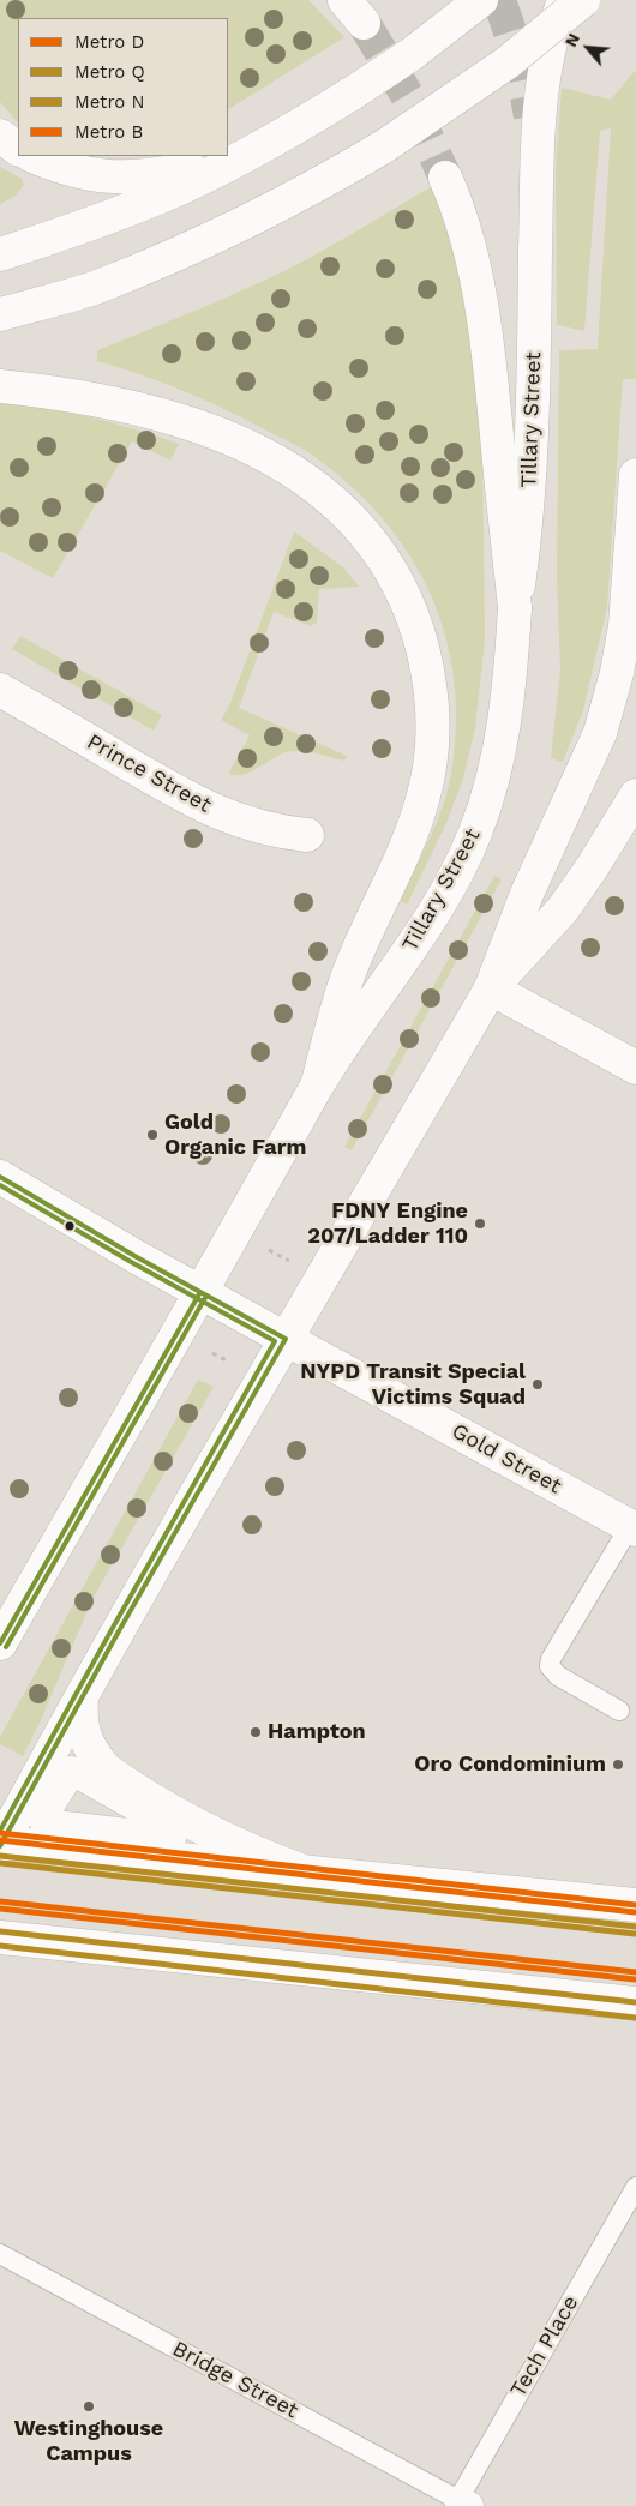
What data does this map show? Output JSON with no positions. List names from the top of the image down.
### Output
{
  "streets": {
    "main road": ["Tillary Street", "Prince Street", "Gold Street"],
    "lane": ["Tech Place", "Bridge Street"]
  },
  "crossings": [
    ["Tillary Street", "Gold Street"],
    ["Tech Place", "Bridge Street"]
  ],
  "places": [
    "Gold Organic Farm",
    "FDNY Engine 207/Ladder 110",
    "NYPD Transit Special Victims Squad",
    "Hampton",
    "Oro Condominium",
    "Westinghouse Campus"
  ],
  "lines": [
    "metro line D",
    "metro line B",
    "metro line Q",
    "metro line N"
  ],
  "legend": [
    "Metro D",
    "Metro Q",
    "Metro N",
    "Metro B"
  ],
  "north": "top left"
}
